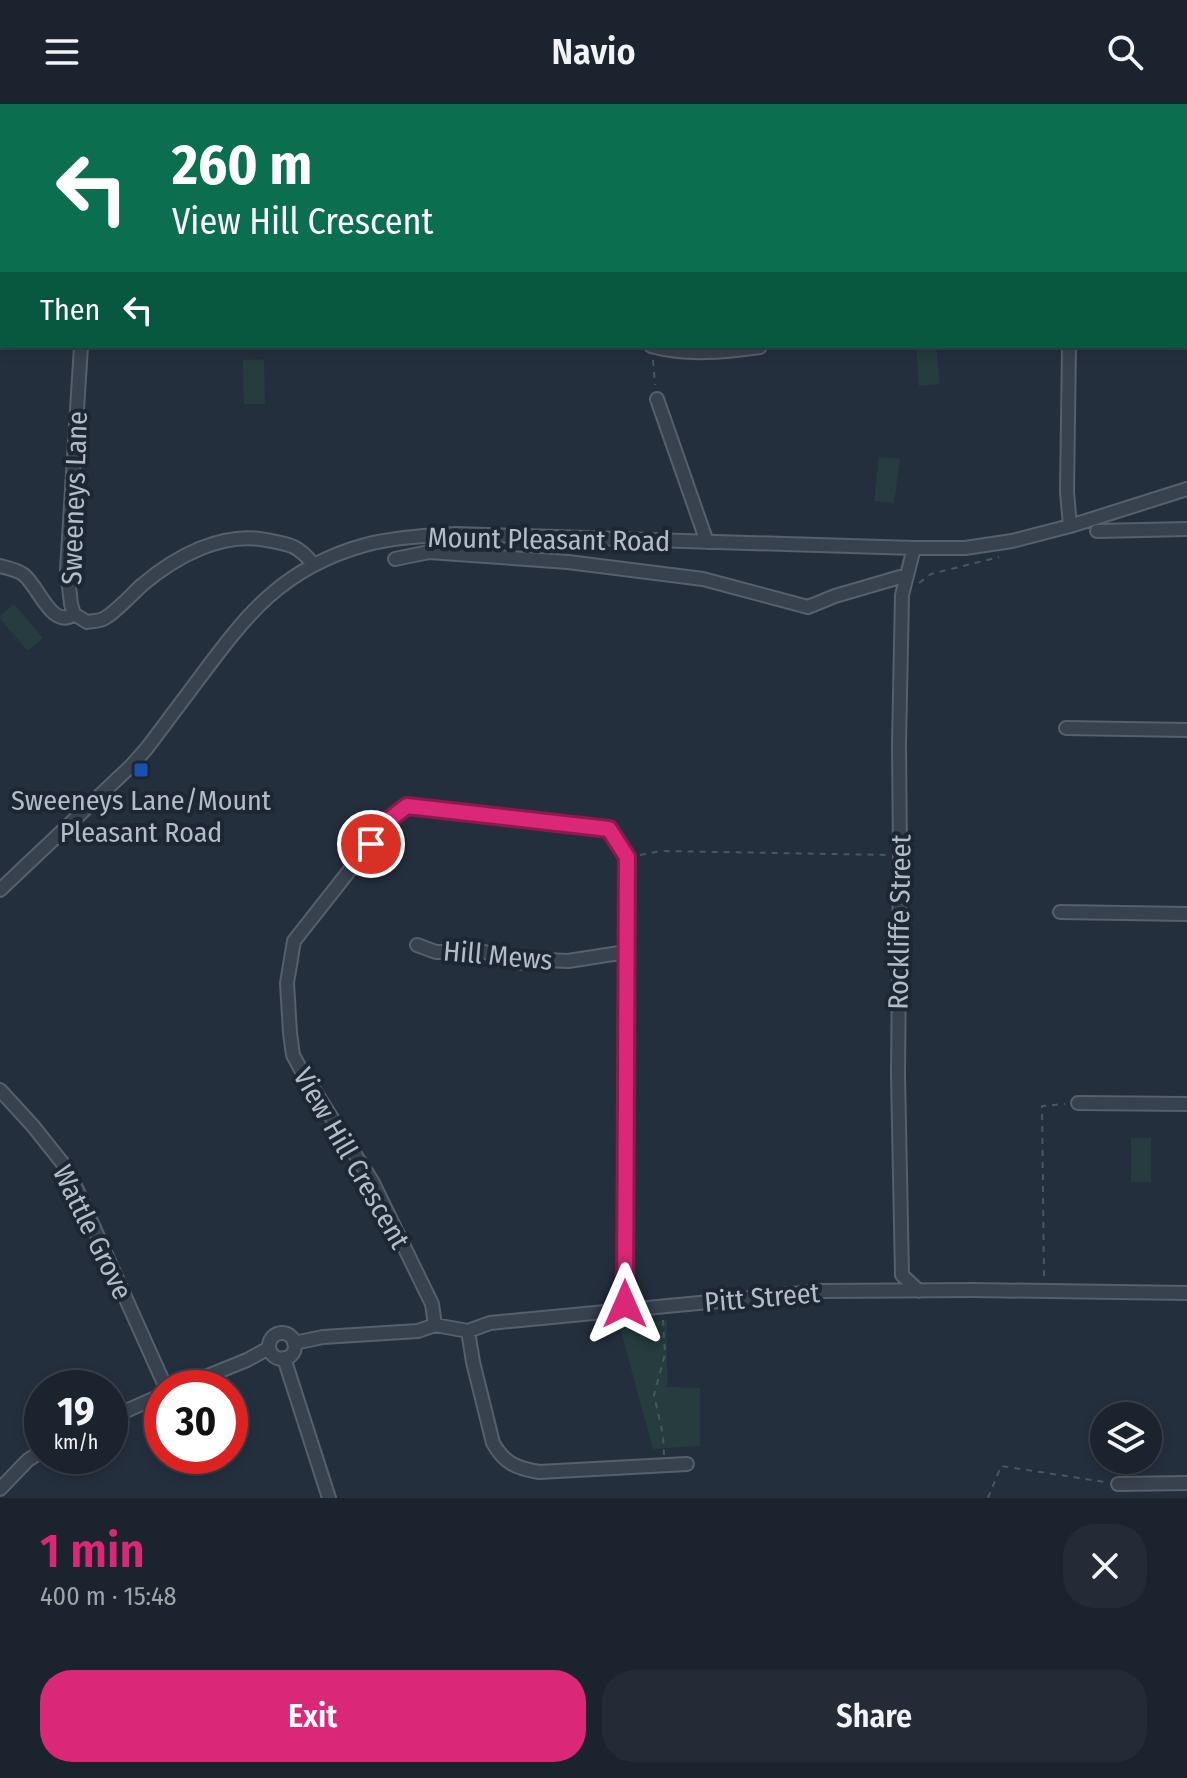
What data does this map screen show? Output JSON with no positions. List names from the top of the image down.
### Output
{
  "streets": {
    "street": [
      "Sweeneys Lane",
      "Mount Pleasant Road",
      "Rockliffe Street",
      "Hill Mews",
      "View Hill Crescent",
      "Wattle Grove",
      "Pitt Street"
    ]
  },
  "crossings": [
    ["Sweeneys Lane", "Mount Pleasant Road"],
    ["Mount Pleasant Road", "Rockliffe Street"],
    ["Rockliffe Street", "Pitt Street"],
    ["View Hill Crescent", "Pitt Street"]
  ],
  "places": {
    "transit": ["Sweeneys Lane/Mount Pleasant Road"]
  },
  "page": {
    "header": "Navio",
    "turn": ["260 m", "View Hill Crescent"],
    "then": "Then",
    "speed": "19 km/h",
    "limit": "30",
    "heading": ["1 min", "400 m · 15:48"],
    "buttons": ["Exit", "Share"]
  }
}
